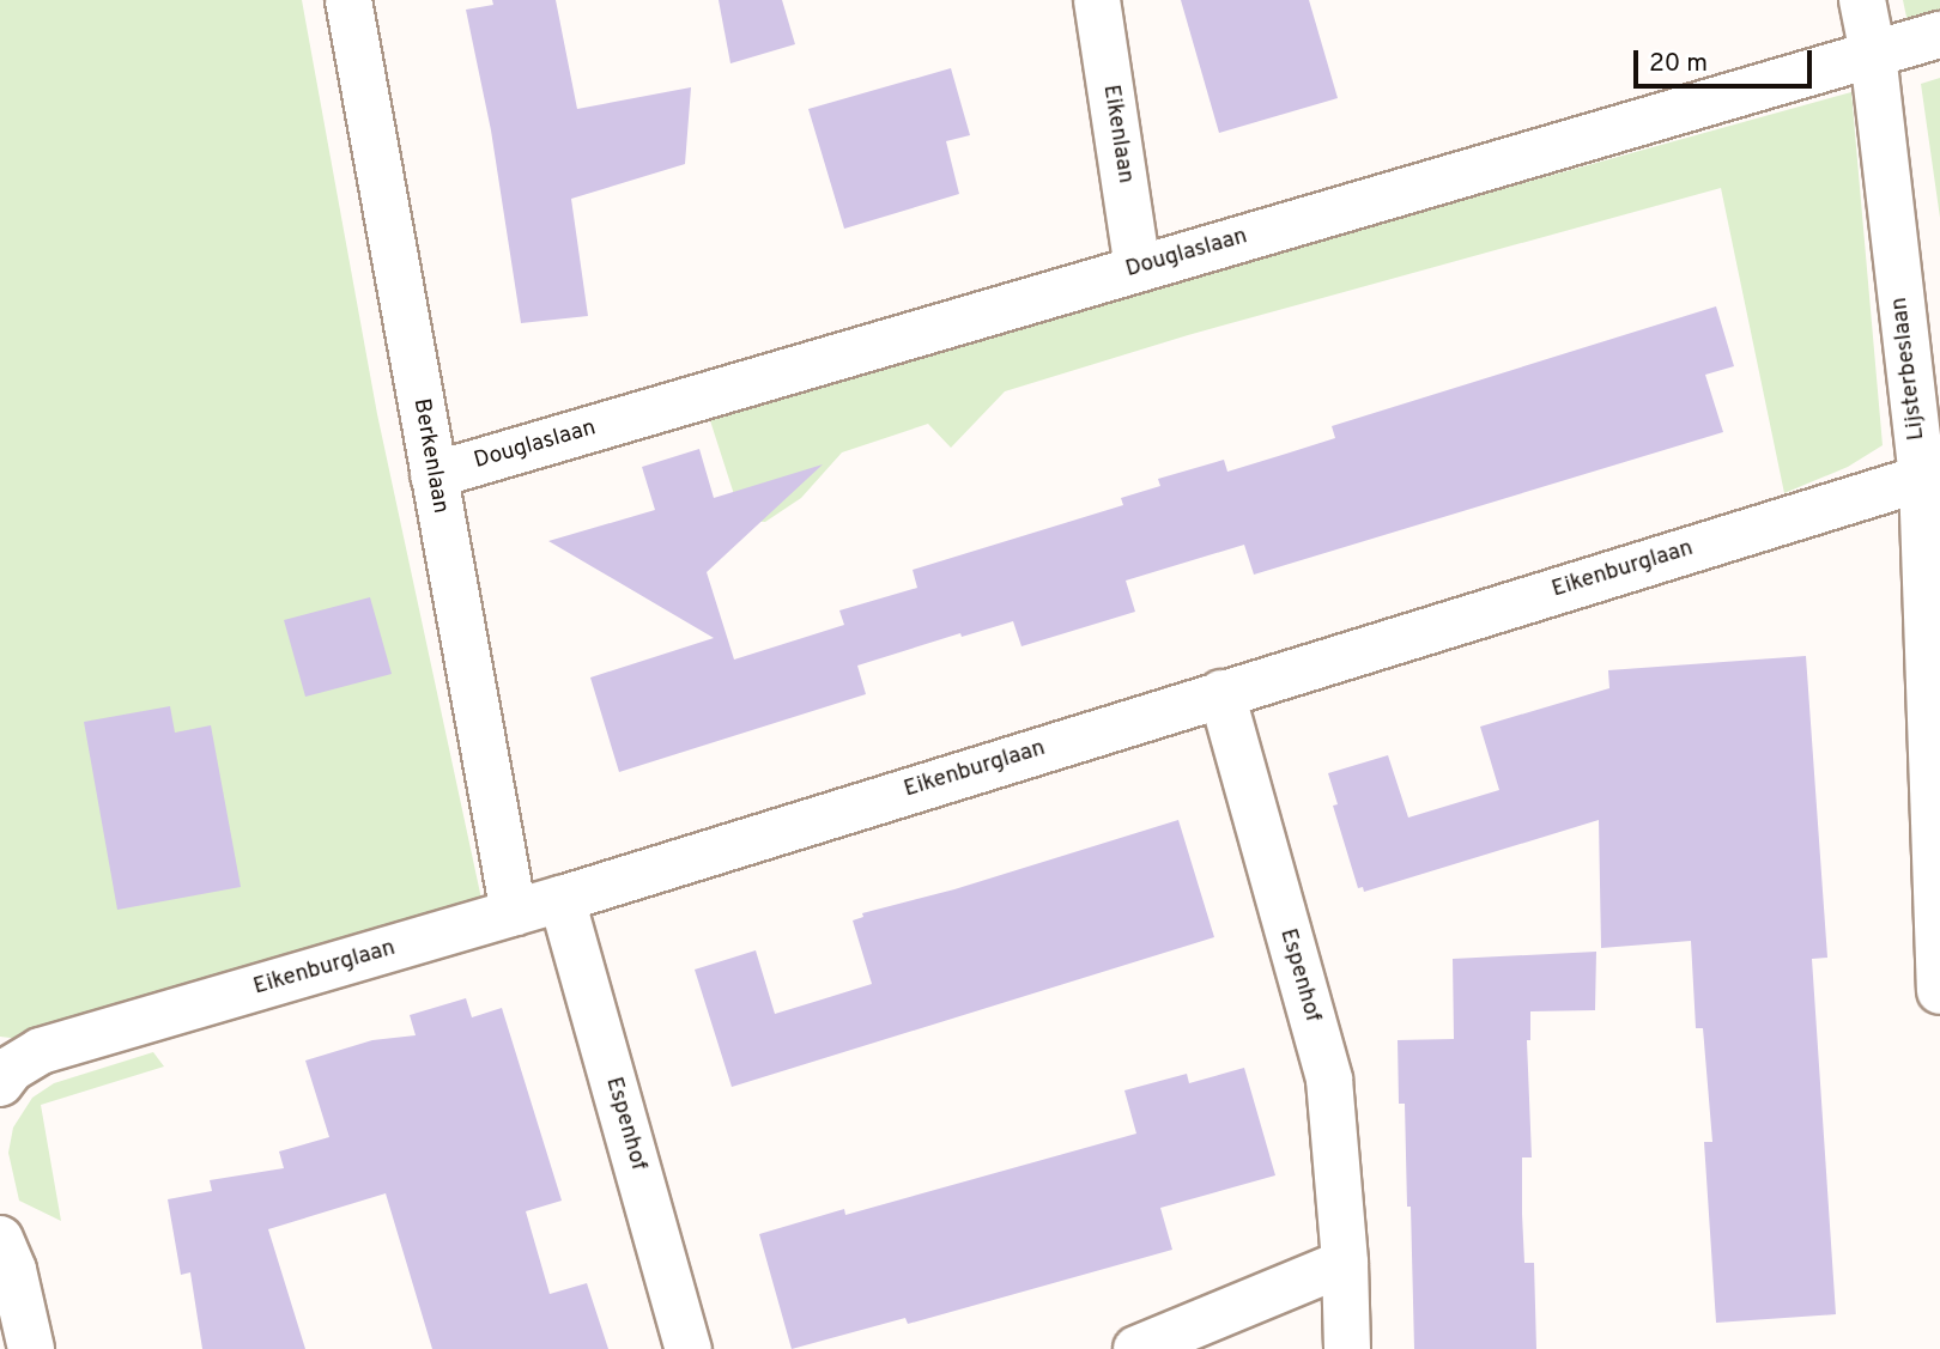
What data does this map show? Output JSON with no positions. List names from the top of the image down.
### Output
{
  "streets": {
    "street": [
      "Eikenlaan",
      "Douglaslaan",
      "Lijsterbeslaan",
      "Berkenlaan",
      "Eikenburglaan",
      "Espenhof"
    ]
  },
  "crossings": [
    ["Eikenlaan", "Douglaslaan"],
    ["Douglaslaan", "Lijsterbeslaan"],
    ["Douglaslaan", "Berkenlaan"],
    ["Lijsterbeslaan", "Eikenburglaan"],
    ["Berkenlaan", "Eikenburglaan"],
    ["Eikenburglaan", "Espenhof"]
  ],
  "scale_bar": "20 m"
}
